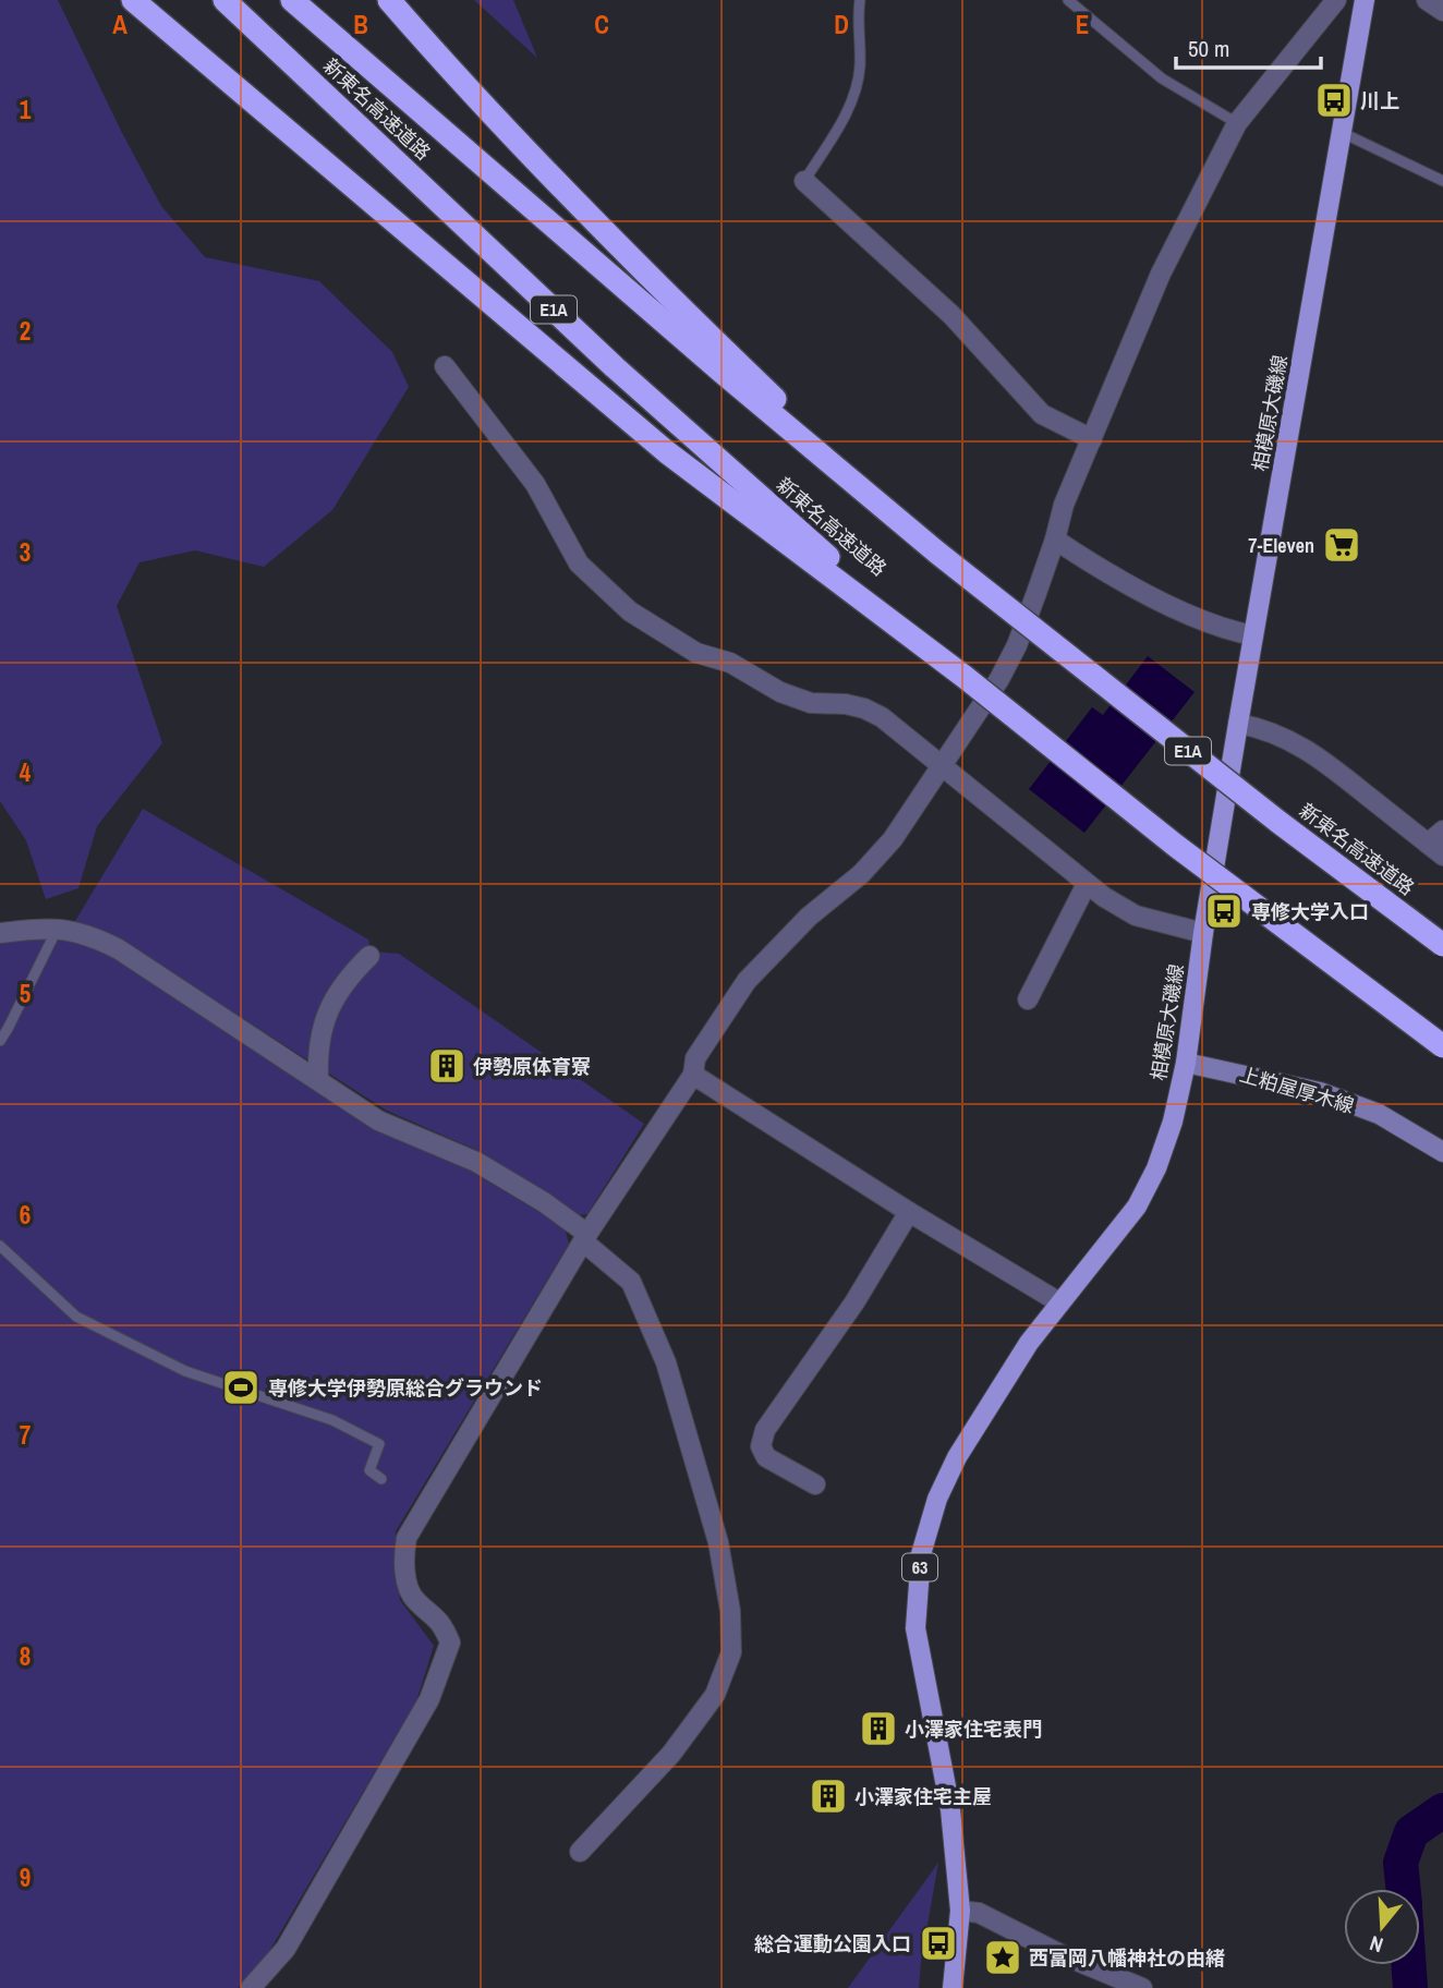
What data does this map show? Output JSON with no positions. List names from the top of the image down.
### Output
{
  "streets": {
    "highway": ["新東名高速道路", "E1A"],
    "main road": ["相模原大磯線", "上粕屋厚木線", "63"]
  },
  "crossings": [
    ["相模原大磯線", "上粕屋厚木線"]
  ],
  "places": {
    "bus stop": ["川上", "専修大学入口", "総合運動公園入口"],
    "supermarket": ["7-Eleven"],
    "building": ["伊勢原体育寮", "小澤家住宅表門", "小澤家住宅主屋"],
    "sports": ["専修大学伊勢原総合グラウンド"],
    "place": ["西富岡八幡神社の由緒"]
  },
  "scale_bar": "50 m",
  "north": "bottom",
  "grid": {
    "columns": [
      "A",
      "B",
      "C",
      "D",
      "E"
    ],
    "rows": [
      "1",
      "2",
      "3",
      "4",
      "5",
      "6",
      "7",
      "8",
      "9"
    ]
  }
}
